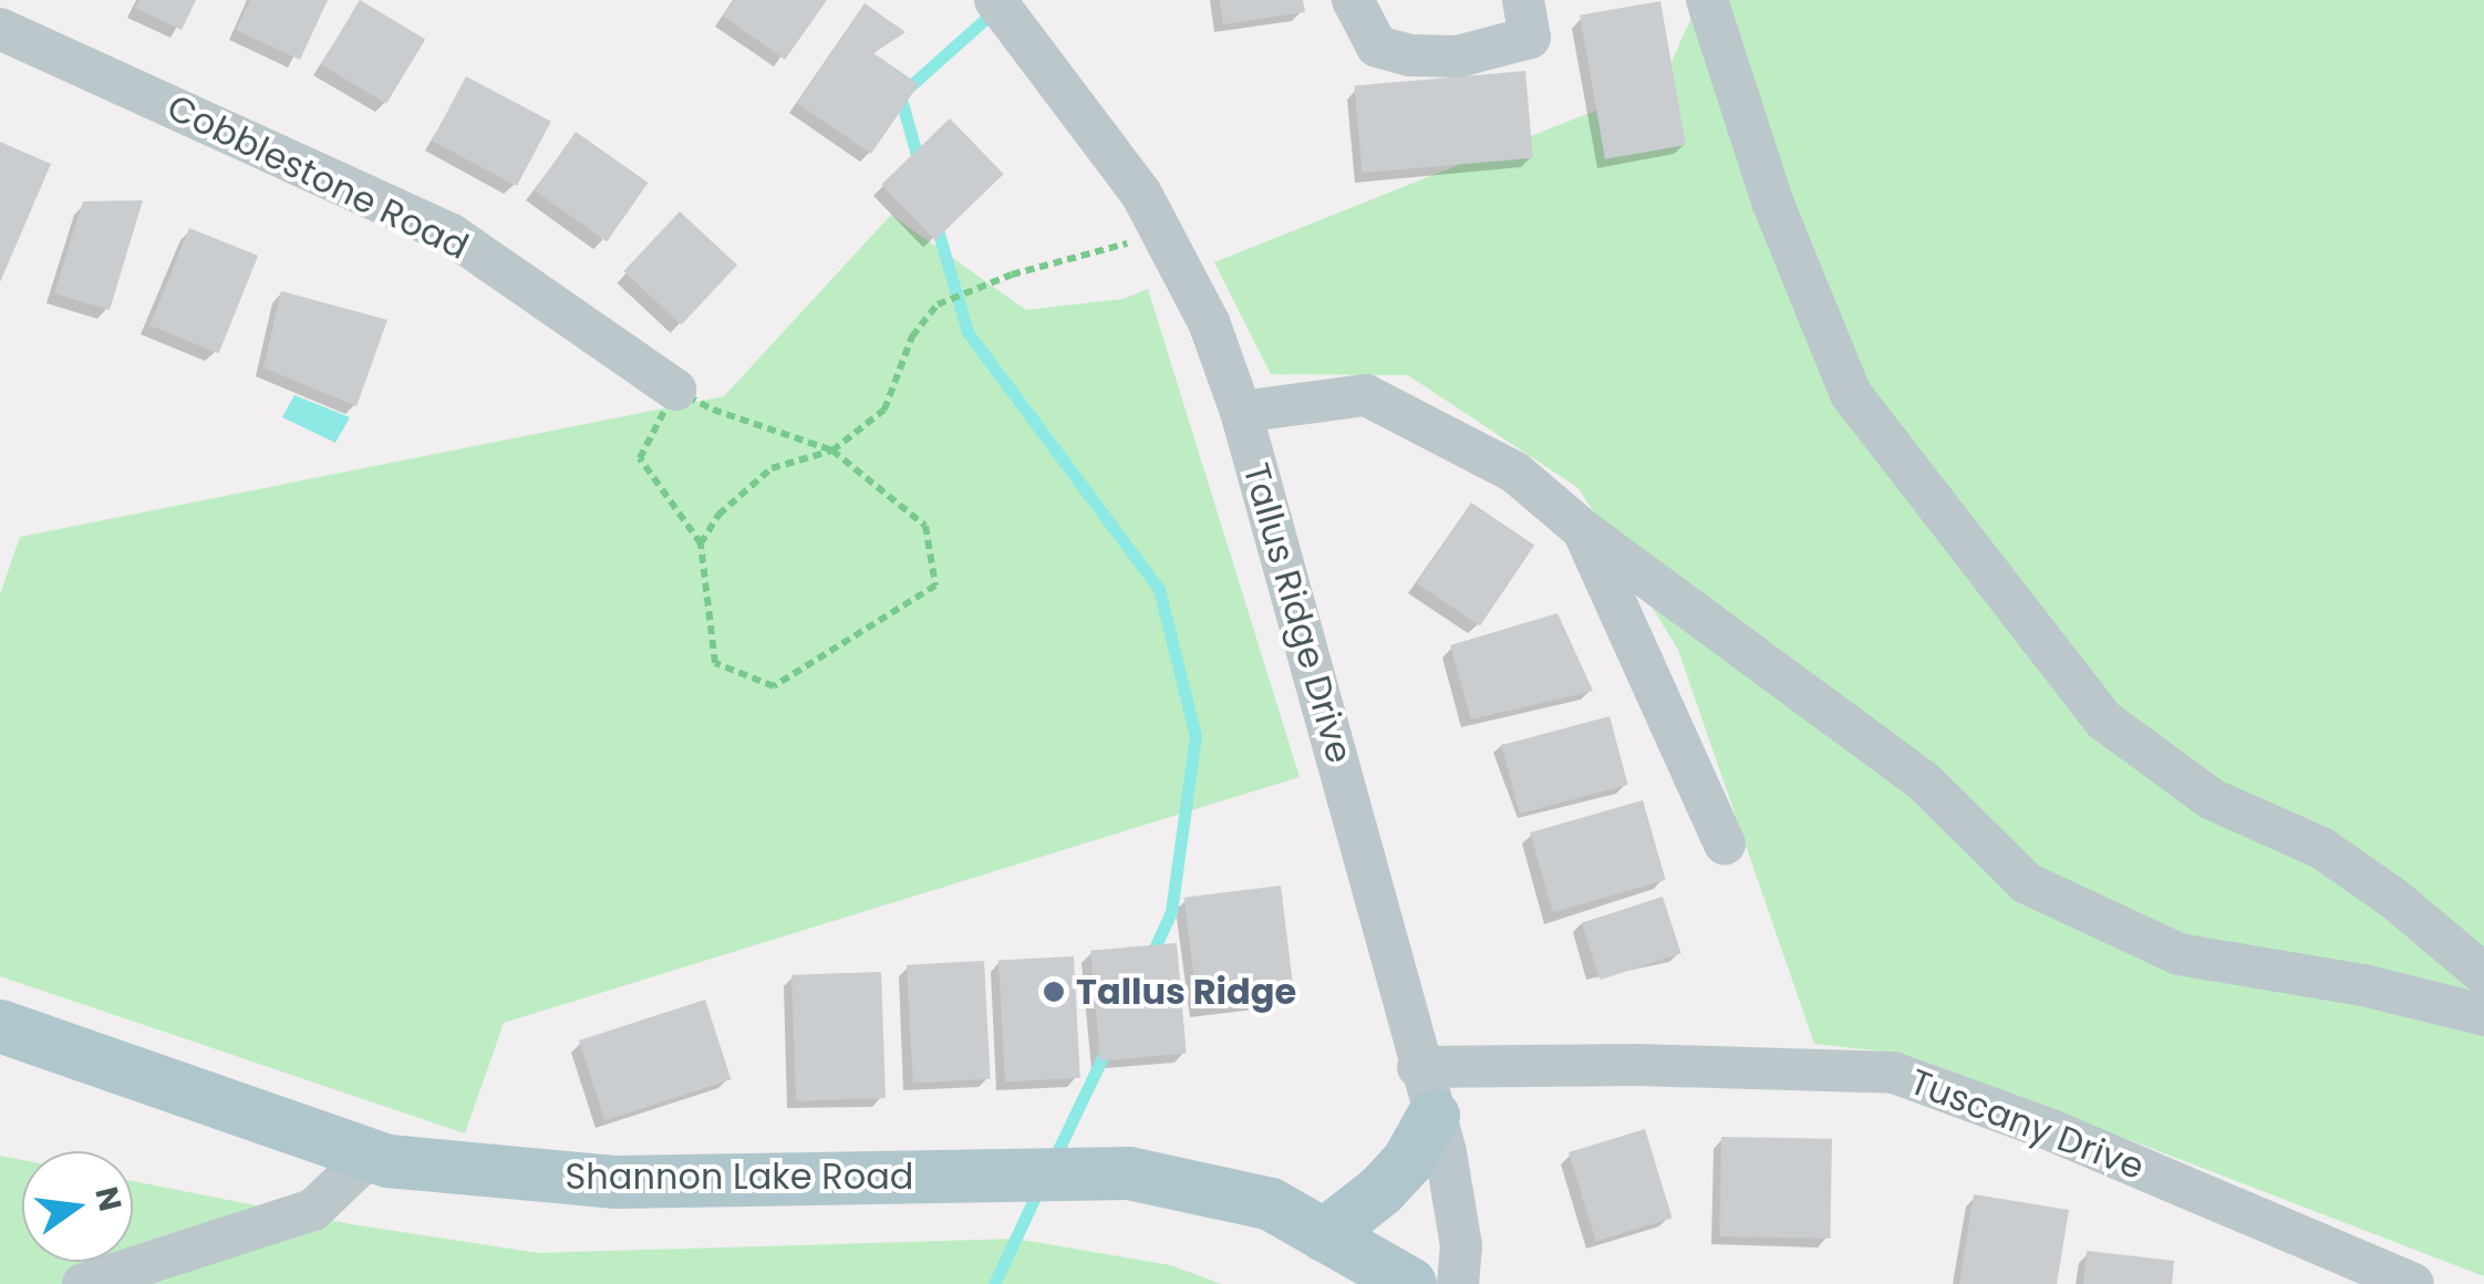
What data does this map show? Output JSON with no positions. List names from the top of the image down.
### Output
{
  "streets": {
    "main road": ["Shannon Lake Road"],
    "street": ["Cobblestone Road", "Tallus Ridge Drive", "Tuscany Drive"]
  },
  "crossings": [
    ["Tallus Ridge Drive", "Tuscany Drive"]
  ],
  "places": ["Tallus Ridge"],
  "north": "right"
}
